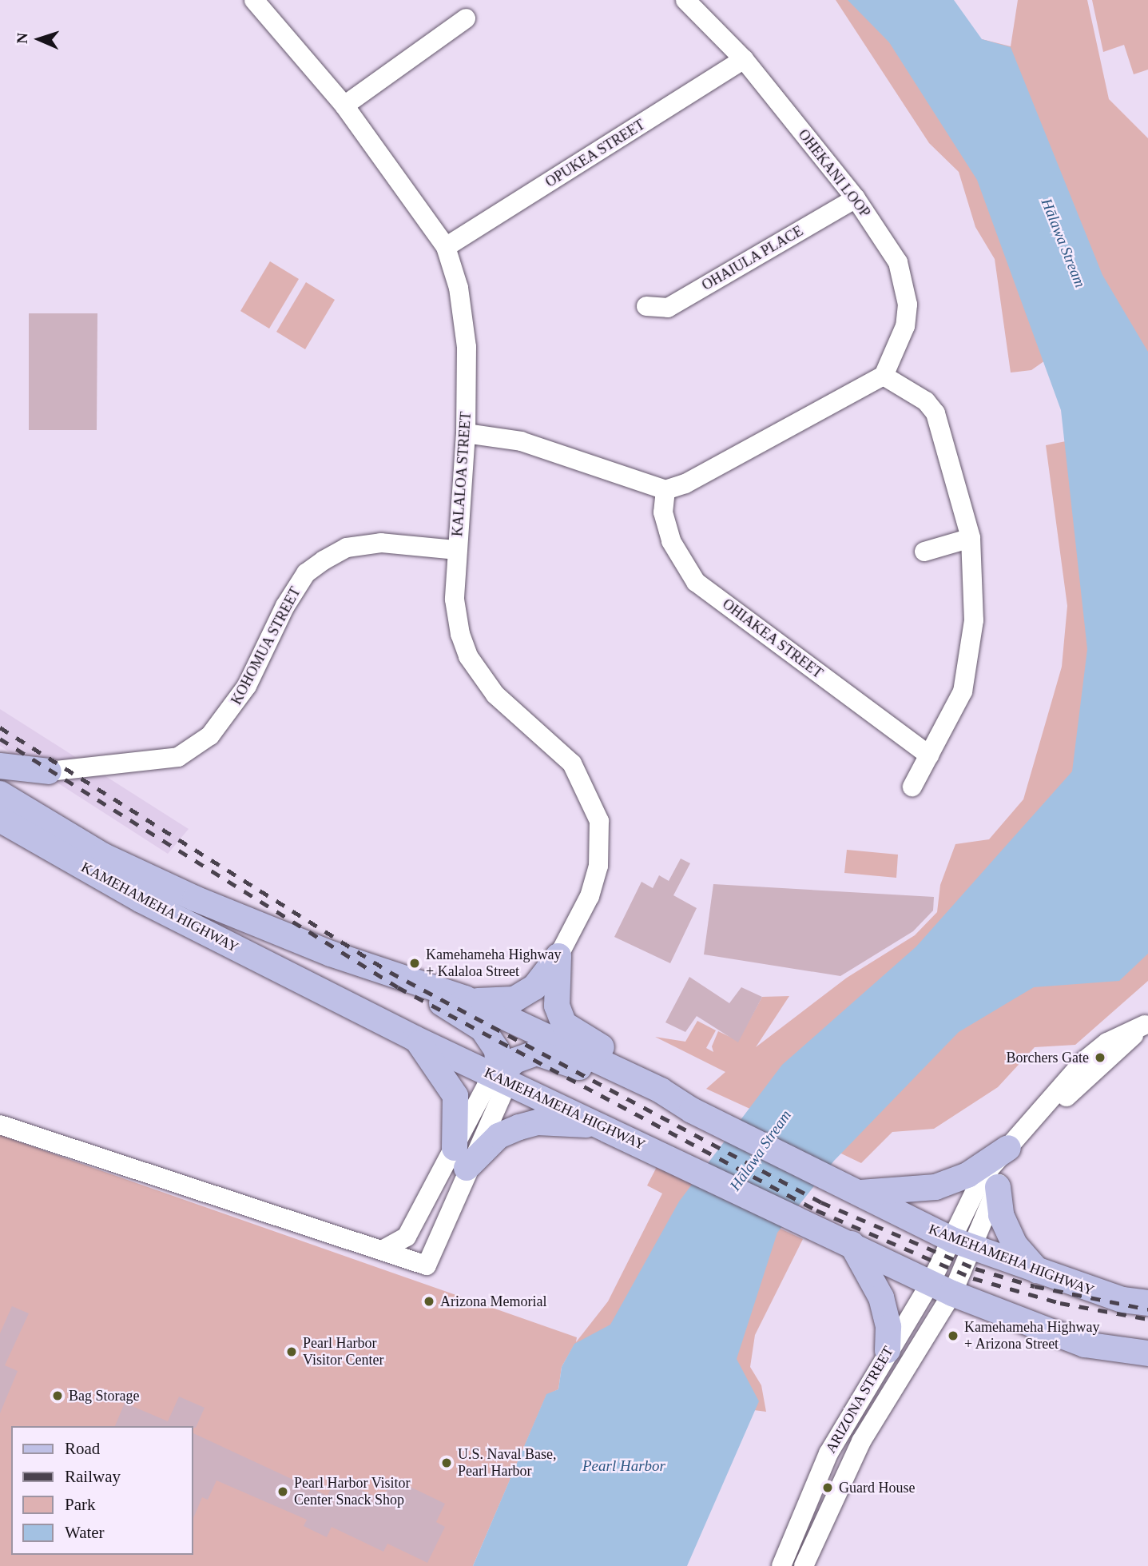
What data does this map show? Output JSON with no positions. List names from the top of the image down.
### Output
{
  "streets": {
    "main road": ["KAMEHAMEHA HIGHWAY"],
    "street": [
      "OPUKEA STREET",
      "OHEKANI LOOP",
      "OHAIULA PLACE",
      "KALALOA STREET",
      "OHIAKEA STREET",
      "KOHOMUA STREET",
      "ARIZONA STREET"
    ]
  },
  "crossings": [
    ["OPUKEA STREET", "OHEKANI LOOP"],
    ["OPUKEA STREET", "KALALOA STREET"],
    ["OHEKANI LOOP", "OHAIULA PLACE"],
    ["KALALOA STREET", "KOHOMUA STREET"],
    ["KAMEHAMEHA HIGHWAY", "ARIZONA STREET"]
  ],
  "water": ["Hālawa Stream", "Pearl Harbor"],
  "places": [
    "Kamehameha Highway + Kalaloa Street",
    "Borchers Gate",
    "Arizona Memorial",
    "Kamehameha Highway + Arizona Street",
    "Pearl Harbor Visitor Center",
    "Bag Storage",
    "U.S. Naval Base, Pearl Harbor",
    "Guard House",
    "Pearl Harbor Visitor Center Snack Shop"
  ],
  "legend": [
    "Road",
    "Railway",
    "Park",
    "Water"
  ],
  "north": "left"
}
